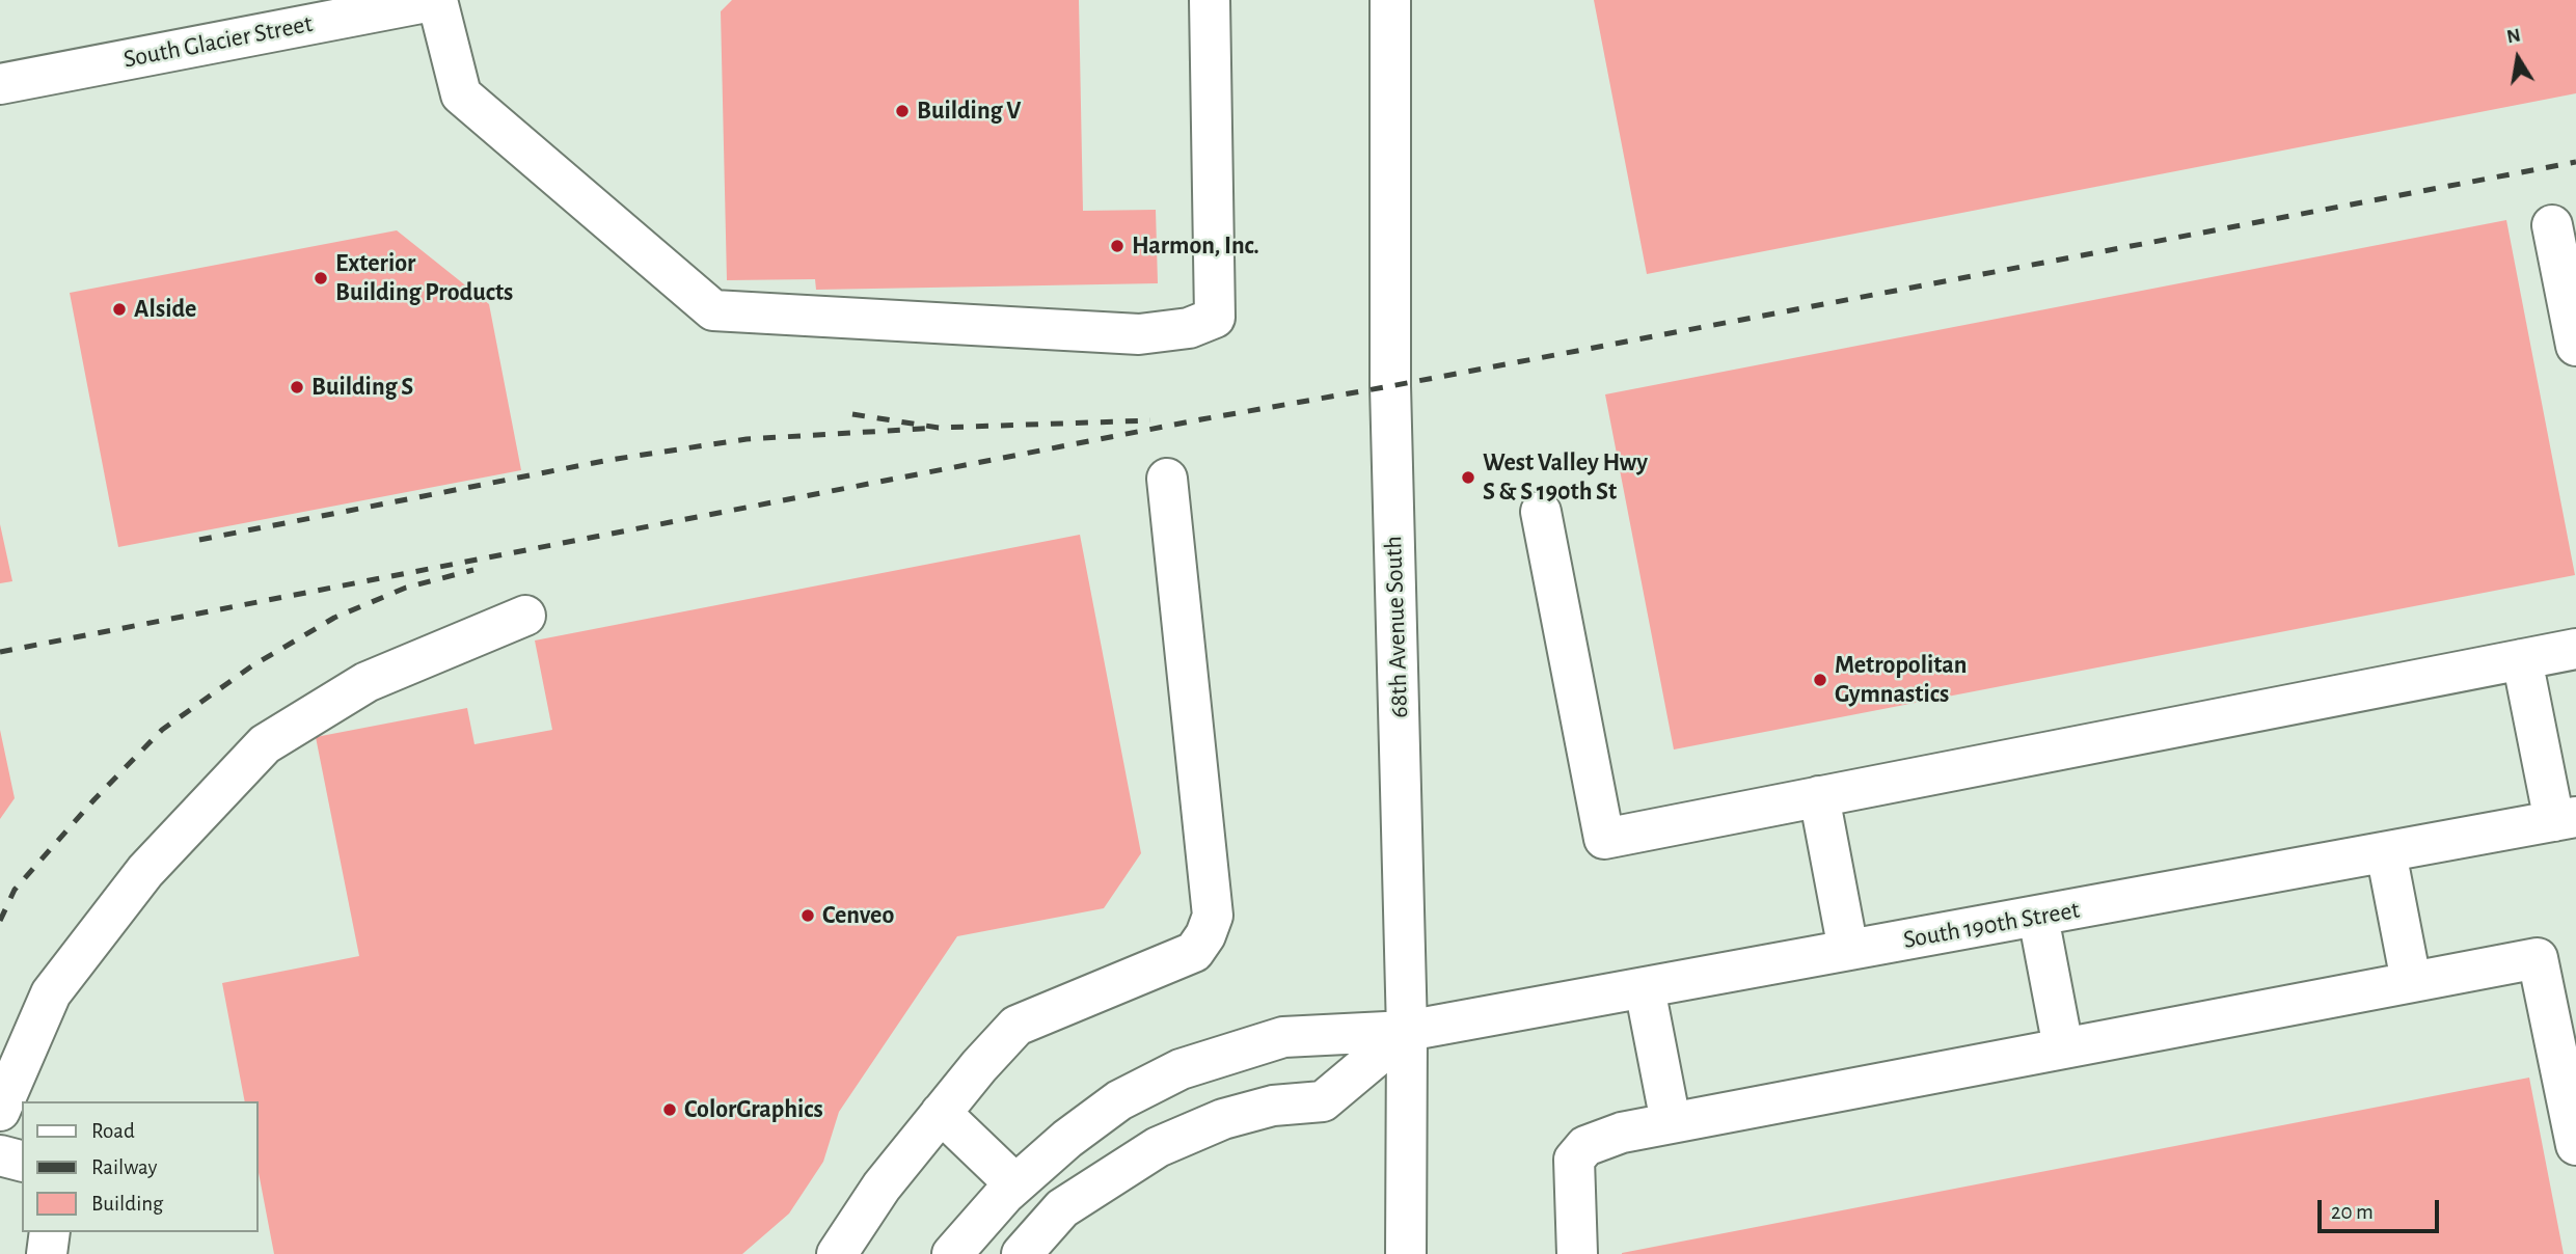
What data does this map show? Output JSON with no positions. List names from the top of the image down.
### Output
{
  "streets": {
    "street": ["South Glacier Street", "68th Avenue South", "South 190th Street"]
  },
  "crossings": [
    ["68th Avenue South", "South 190th Street"]
  ],
  "places": [
    "Building V",
    "Harmon, Inc.",
    "Exterior Building Products",
    "Alside",
    "Building S",
    "West Valley Hwy S & S 190th St",
    "Metropolitan Gymnastics",
    "Cenveo",
    "ColorGraphics"
  ],
  "legend": ["Road", "Railway", "Building"],
  "scale_bar": "20 m",
  "north": "top"
}
